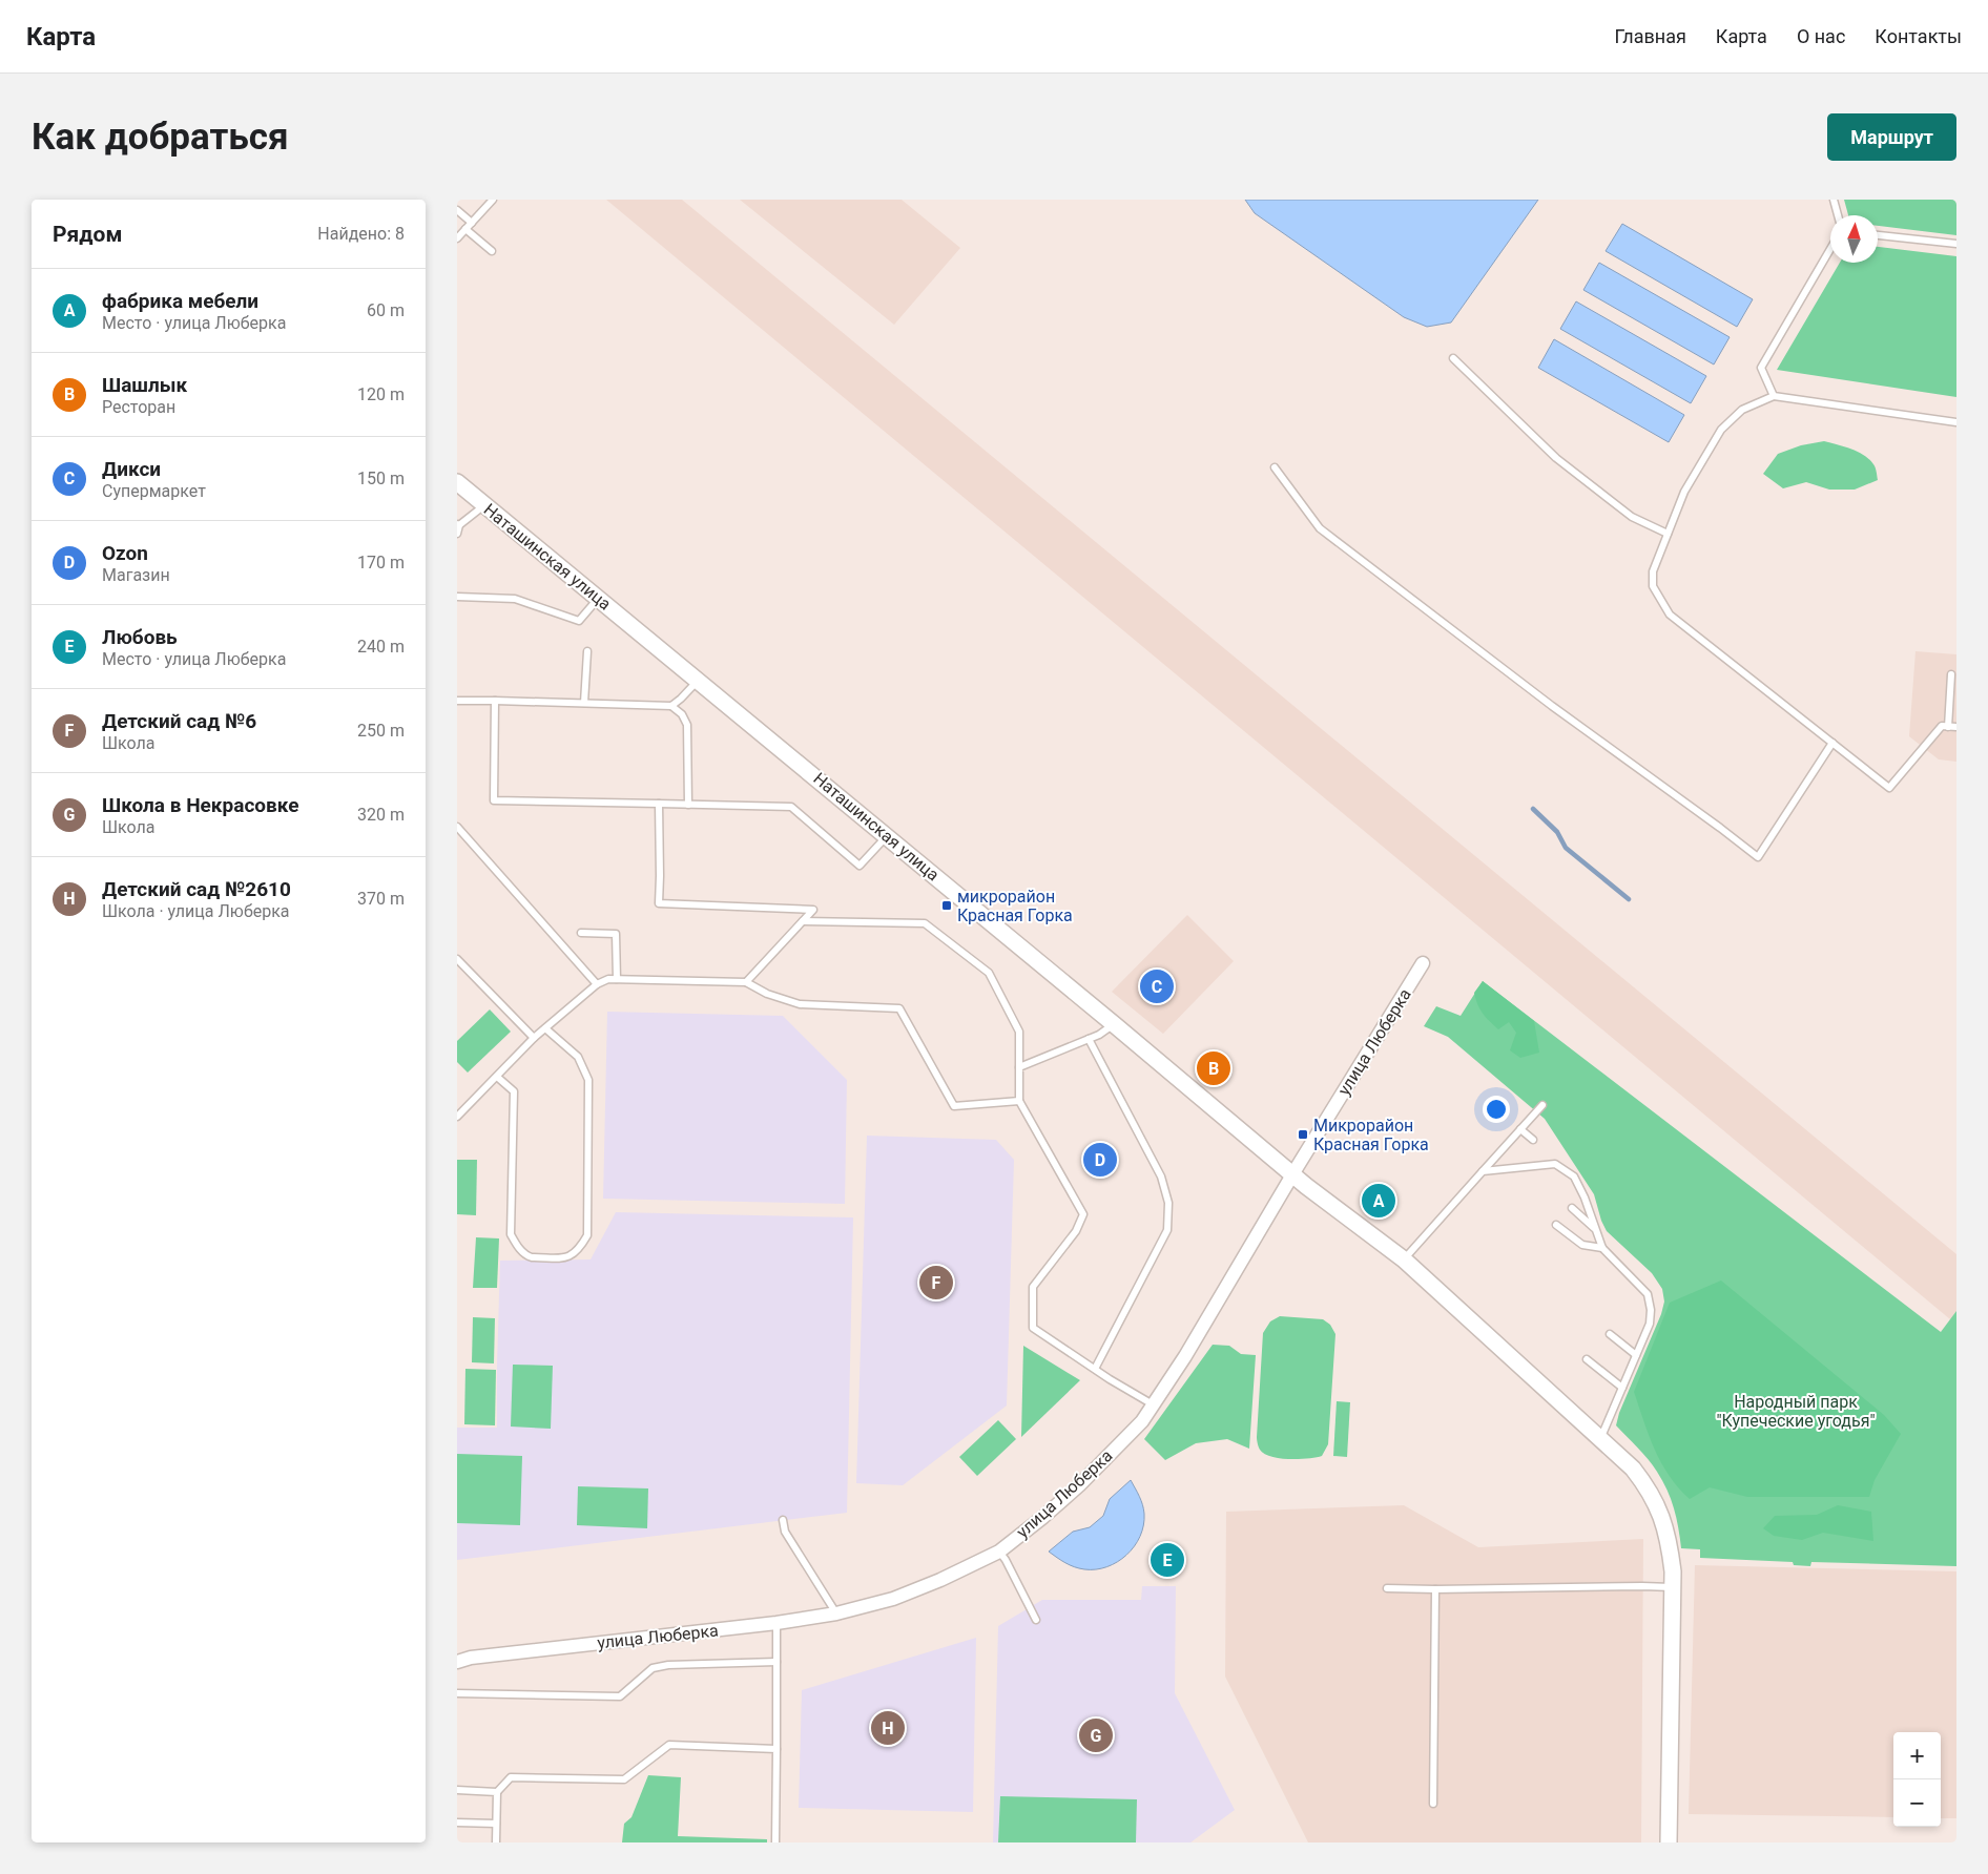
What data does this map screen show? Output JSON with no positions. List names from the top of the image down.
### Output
{
  "streets": {
    "street": ["Наташинская улица", "улица Люберка"]
  },
  "crossings": [
    ["Наташинская улица", "улица Люберка"]
  ],
  "parks": ["Народный парк \"Купеческие угодья\""],
  "places": {
    "transit": ["микрорайон Красная Горка", "Микрорайон Красная Горка"]
  },
  "north": "top",
  "page": {
    "header": "Карта",
    "nav": [
      "Главная",
      "Карта",
      "О нас",
      "Контакты"
    ],
    "buttons": "Маршрут",
    "title": "Как добраться",
    "heading": ["Рядом", "Найдено: 8"],
    "list": [
      {
        "mark": "A",
        "name": "фабрика мебели",
        "note": "Место · улица Люберка",
        "value": "60 m"
      },
      {
        "mark": "B",
        "name": "Шашлык",
        "note": "Ресторан",
        "value": "120 m"
      },
      {
        "mark": "C",
        "name": "Дикси",
        "note": "Супермаркет",
        "value": "150 m"
      },
      {
        "mark": "D",
        "name": "Ozon",
        "note": "Магазин",
        "value": "170 m"
      },
      {
        "mark": "E",
        "name": "Любовь",
        "note": "Место · улица Люберка",
        "value": "240 m"
      },
      {
        "mark": "F",
        "name": "Детский сад №6",
        "note": "Школа",
        "value": "250 m"
      },
      {
        "mark": "G",
        "name": "Школа в Некрасовке",
        "note": "Школа",
        "value": "320 m"
      },
      {
        "mark": "H",
        "name": "Детский сад №2610",
        "note": "Школа · улица Люберка",
        "value": "370 m"
      }
    ],
    "pins": [
      "C",
      "B",
      "D",
      "A",
      "F",
      "E",
      "H",
      "G"
    ],
    "map_buttons": ["+", "−"]
  }
}
